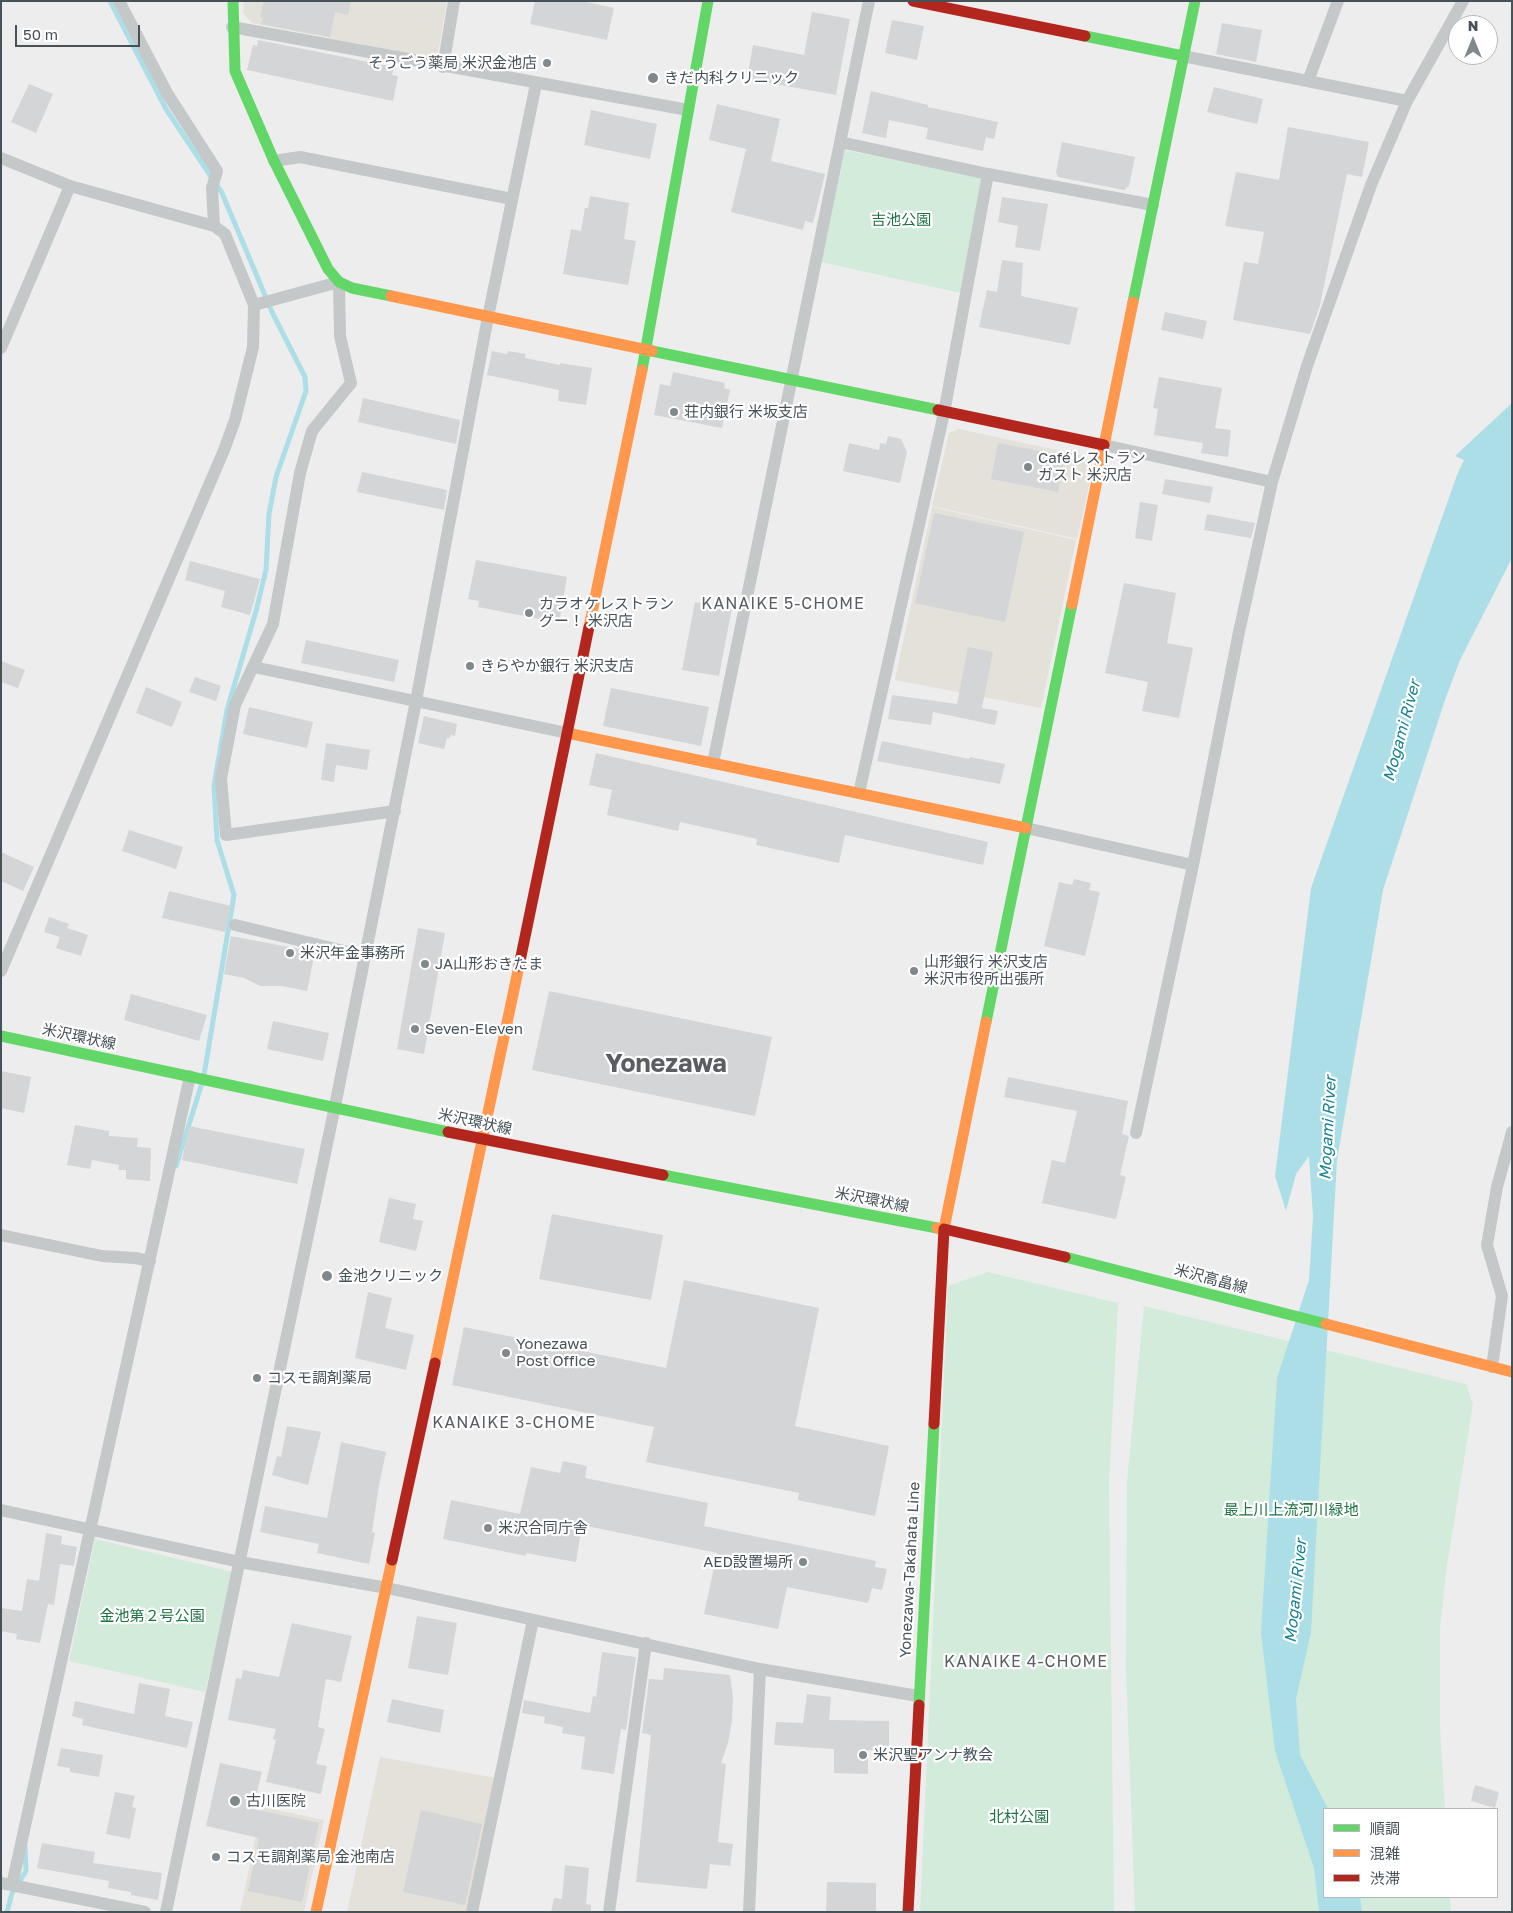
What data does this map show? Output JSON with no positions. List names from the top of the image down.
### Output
{
  "streets": {
    "street": ["米沢環状線", "米沢高畠線", "Yonezawa-Takahata Line"]
  },
  "crossings": [
    ["米沢環状線", "米沢高畠線"],
    ["米沢環状線", "Yonezawa-Takahata Line"],
    ["米沢高畠線", "Yonezawa-Takahata Line"]
  ],
  "districts": [
    "KANAIKE 5-CHOME",
    "Yonezawa",
    "KANAIKE 3-CHOME",
    "KANAIKE 4-CHOME"
  ],
  "water": ["Mogami River"],
  "parks": [
    "吉池公園",
    "最上川上流河川緑地",
    "金池第２号公園",
    "北村公園"
  ],
  "places": [
    "そうごう薬局 米沢金池店",
    "きだ内科クリニック",
    "荘内銀行 米坂支店",
    "Caféレストラン ガスト 米沢店",
    "カラオケレストラン グー！ 米沢店",
    "きらやか銀行 米沢支店",
    "米沢年金事務所",
    "JA山形おきたま",
    "山形銀行 米沢支店 米沢市役所出張所",
    "Seven-Eleven",
    "金池クリニック",
    "Yonezawa Post Office",
    "コスモ調剤薬局",
    "米沢合同庁舎",
    "AED設置場所",
    "米沢聖アンナ教会",
    "古川医院",
    "コスモ調剤薬局 金池南店"
  ],
  "legend": ["順調", "混雑", "渋滞"],
  "scale_bar": "50 m",
  "north": "top"
}
